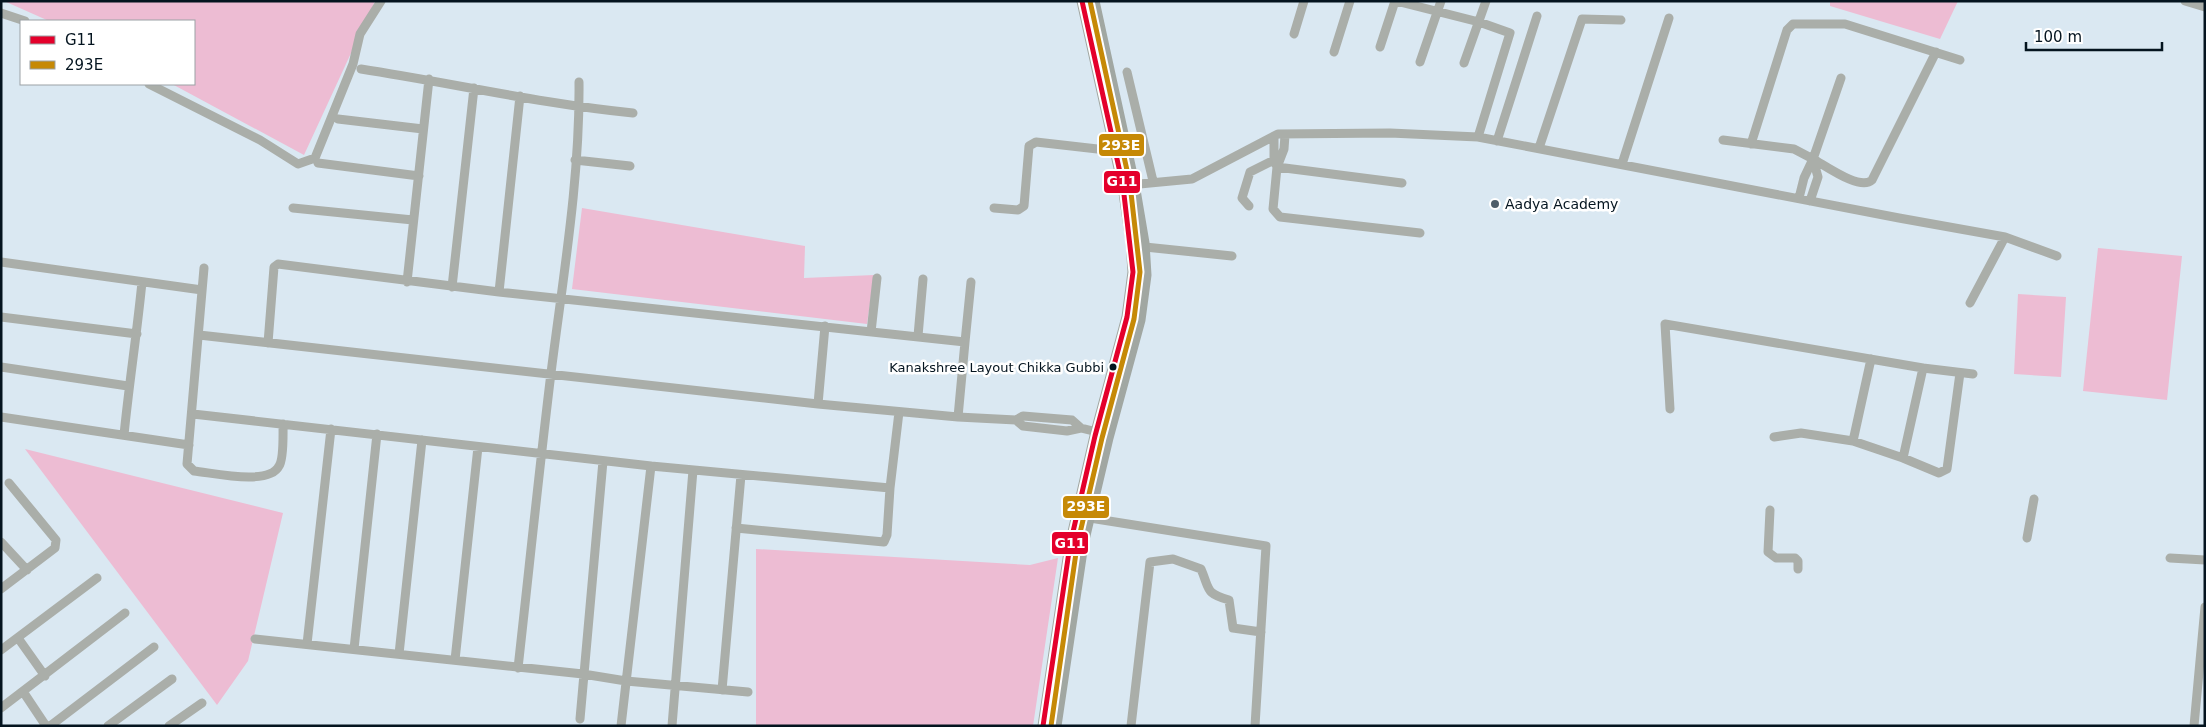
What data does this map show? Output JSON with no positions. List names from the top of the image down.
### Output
{
  "places": ["Aadya Academy", "Kanakshree Layout Chikka Gubbi"],
  "lines": ["transit line G11", "transit line 293E"],
  "legend": ["G11", "293E"],
  "scale_bar": "100 m"
}
